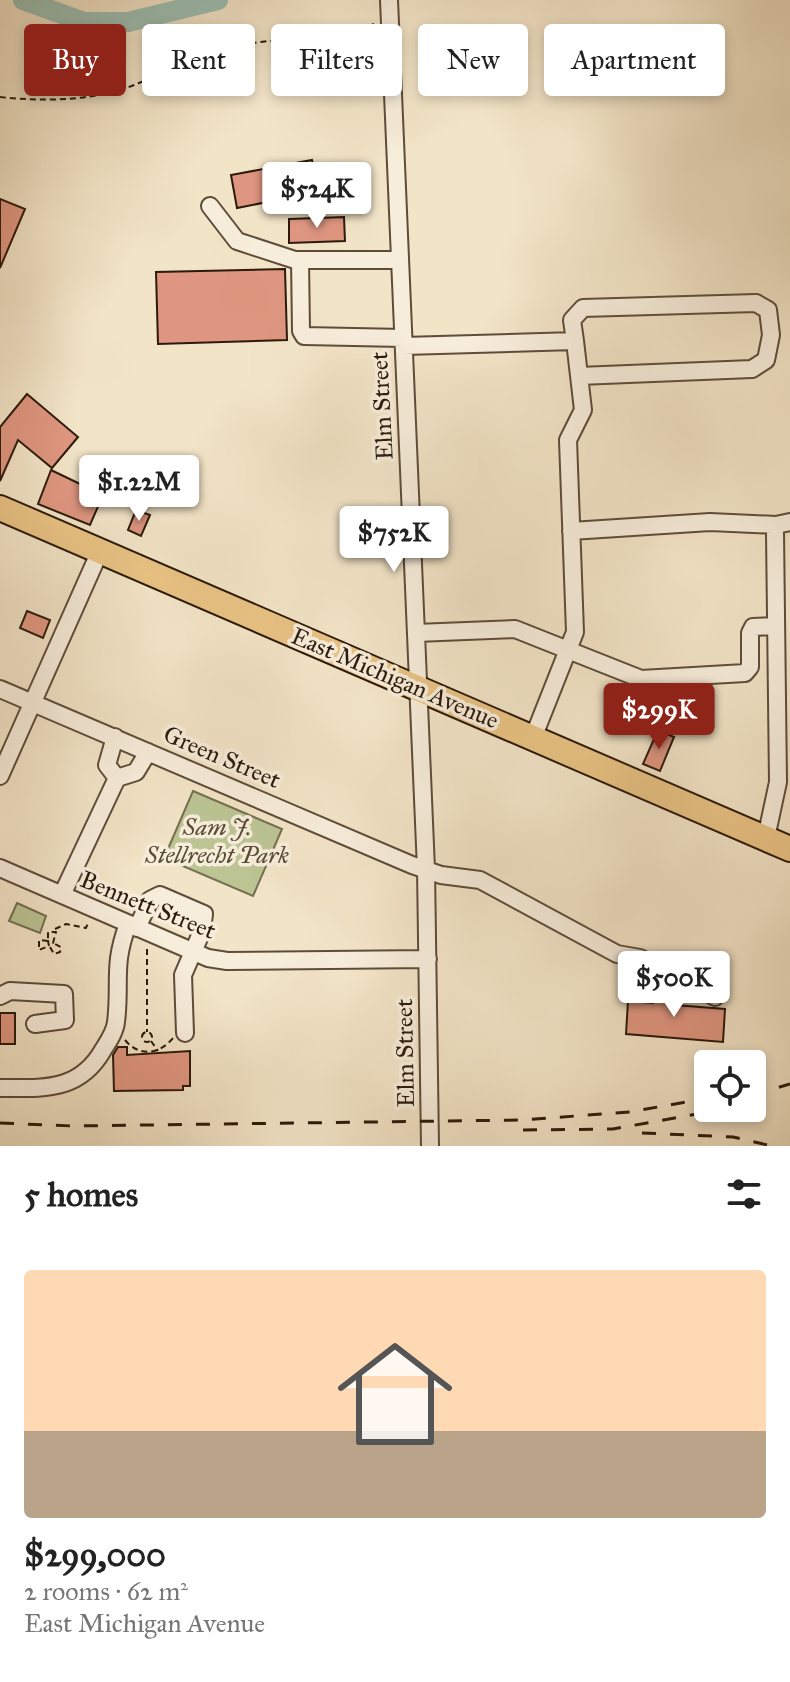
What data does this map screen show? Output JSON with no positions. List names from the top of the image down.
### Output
{
  "streets": {
    "highway": ["East Michigan Avenue"],
    "street": ["Elm Street", "Green Street", "Bennett Street"]
  },
  "crossings": [
    ["Elm Street", "East Michigan Avenue"],
    ["Elm Street", "Green Street"],
    ["Elm Street", "Bennett Street"]
  ],
  "parks": ["Sam J. Stellrecht Park"],
  "page": {
    "chip": [
      "Buy",
      "Rent",
      "Filters",
      "New",
      "Apartment"
    ],
    "price": [
      "$524K",
      "$1.22M",
      "$752K",
      "$299K",
      "$500K"
    ],
    "heading": "5 homes",
    "list": [
      {
        "name": "$299,000",
        "note": "2 rooms · 62 m² · East Michigan Avenue"
      }
    ]
  }
}
